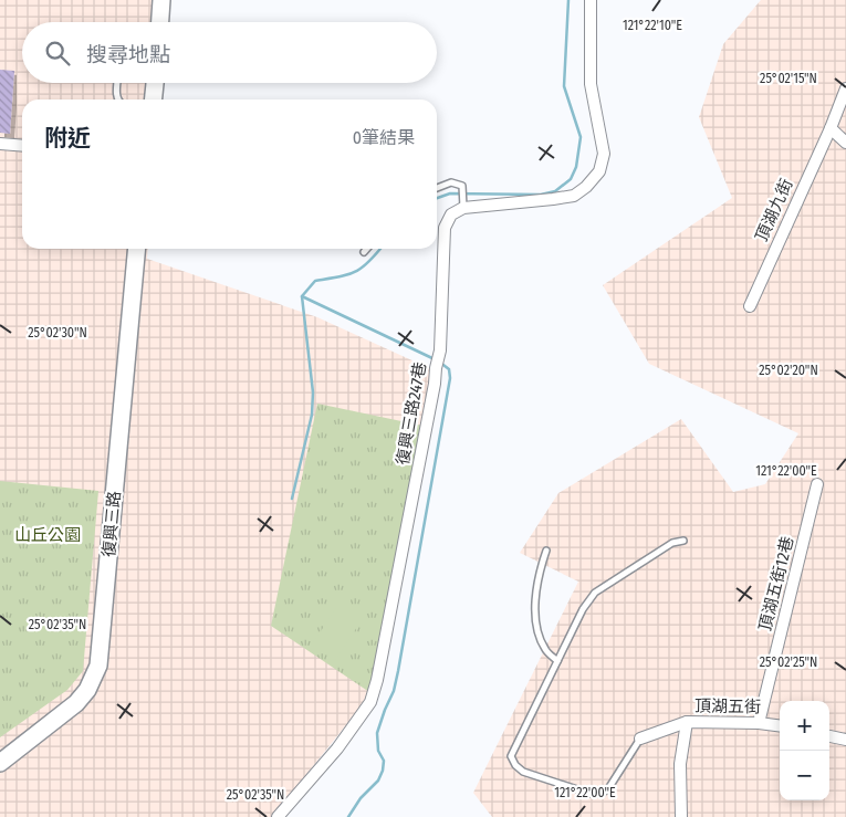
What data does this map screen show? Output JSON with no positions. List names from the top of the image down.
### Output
{
  "streets": {
    "street": [
      "頂湖九街",
      "復興三路247巷",
      "復興三路",
      "頂湖五街12巷",
      "頂湖五街"
    ]
  },
  "crossings": [
    ["頂湖五街12巷", "頂湖五街"]
  ],
  "parks": ["山丘公園"],
  "page": {
    "search": "搜尋地點",
    "heading": ["附近", "0筆結果"],
    "map_buttons": ["+", "−"]
  },
  "coordinates": [
    "121°22'10\"E",
    "25°02'15\"N",
    "25°02'30\"N",
    "25°02'20\"N",
    "121°22'00\"E",
    "25°02'35\"N",
    "25°02'25\"N"
  ]
}
